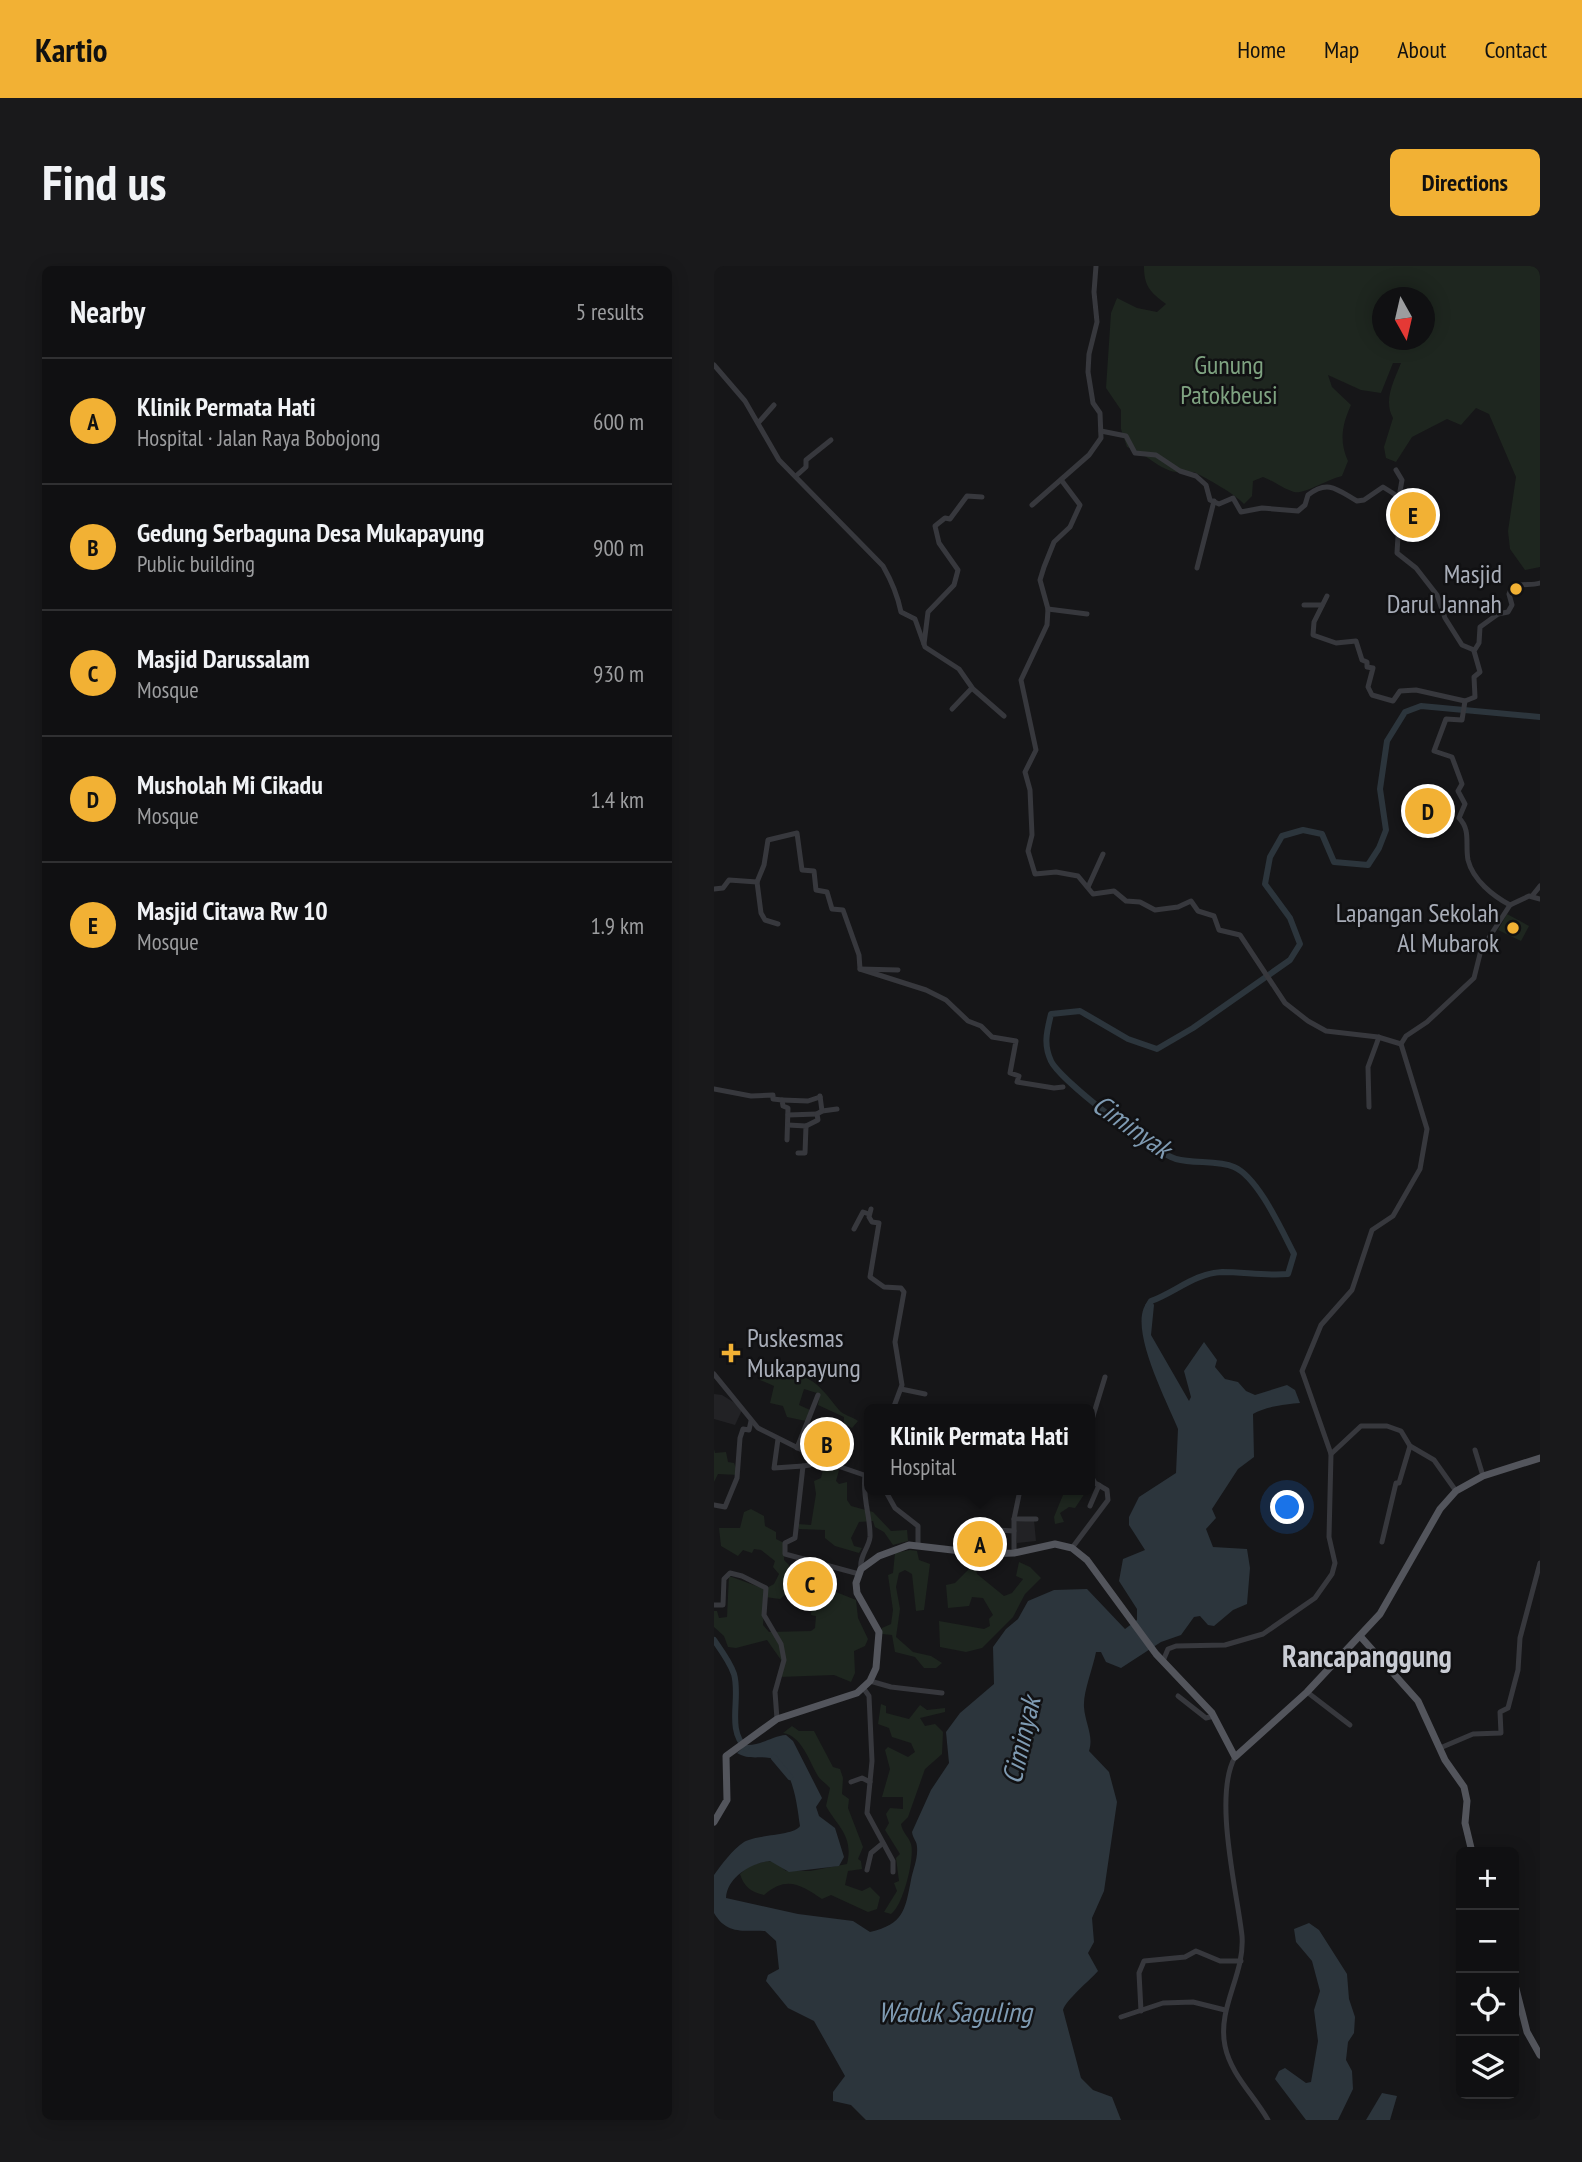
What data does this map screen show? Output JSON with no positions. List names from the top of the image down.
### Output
{
  "districts": ["Rancapanggung"],
  "water": ["Ciminyak", "Waduk Saguling"],
  "parks": ["Gunung Patokbeusi"],
  "places": {
    "other": ["Masjid Darul Jannah", "Lapangan Sekolah Al Mubarok"],
    "health": ["Puskesmas Mukapayung"]
  },
  "north": "bottom",
  "page": {
    "header": "Kartio",
    "nav": [
      "Home",
      "Map",
      "About",
      "Contact"
    ],
    "buttons": "Directions",
    "title": "Find us",
    "heading": ["Nearby", "5 results"],
    "list": [
      {
        "mark": "A",
        "name": "Klinik Permata Hati",
        "note": "Hospital · Jalan Raya Bobojong",
        "value": "600 m"
      },
      {
        "mark": "B",
        "name": "Gedung Serbaguna Desa Mukapayung",
        "note": "Public building",
        "value": "900 m"
      },
      {
        "mark": "C",
        "name": "Masjid Darussalam",
        "note": "Mosque",
        "value": "930 m"
      },
      {
        "mark": "D",
        "name": "Musholah Mi Cikadu",
        "note": "Mosque",
        "value": "1.4 km"
      },
      {
        "mark": "E",
        "name": "Masjid Citawa Rw 10",
        "note": "Mosque",
        "value": "1.9 km"
      }
    ],
    "pins": [
      "E",
      "D",
      "B",
      "A",
      "C"
    ],
    "popup": ["Klinik Permata Hati", "Hospital"],
    "map_buttons": ["+", "−"]
  }
}
